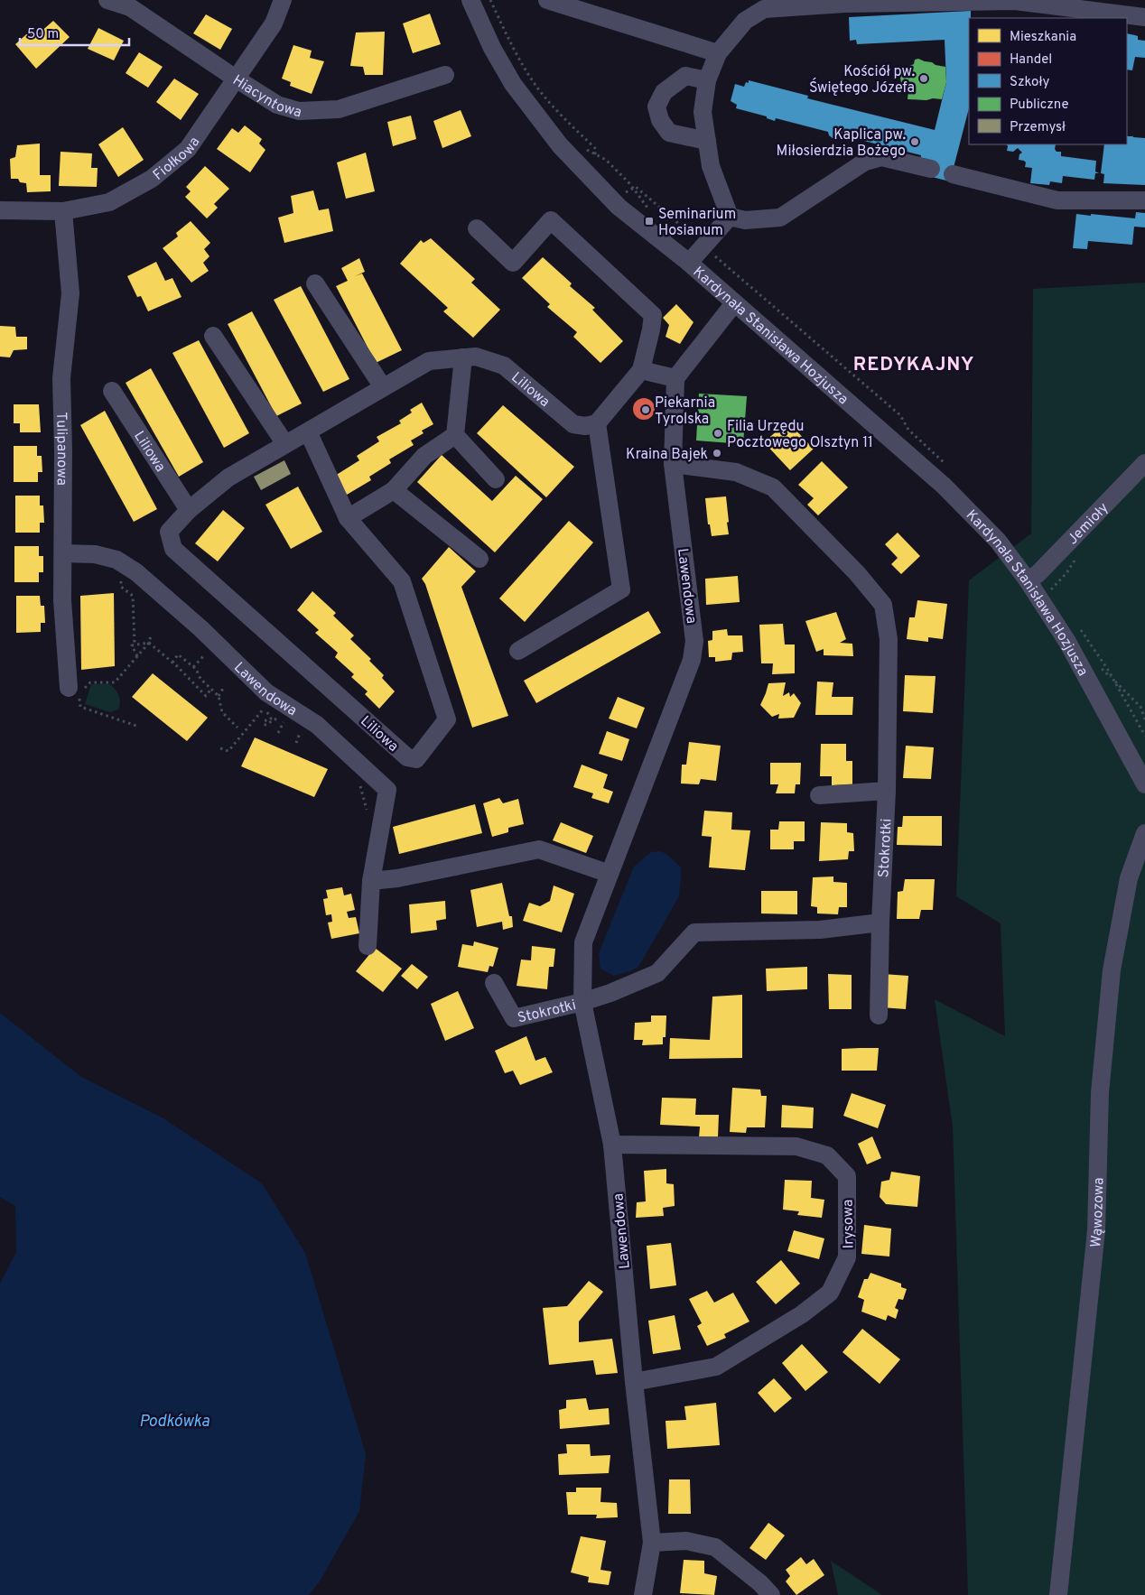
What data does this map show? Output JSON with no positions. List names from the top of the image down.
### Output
{
  "streets": {
    "street": [
      "Hiacyntowa",
      "Fiołkowa",
      "Kardynała Stanisława Hozjusza",
      "Liliowa",
      "Tulipanowa",
      "Jemioły",
      "Lawendowa",
      "Stokrotki",
      "Wąwozowa",
      "Irysowa"
    ]
  },
  "crossings": [
    ["Hiacyntowa", "Fiołkowa"],
    ["Fiołkowa", "Tulipanowa"],
    ["Kardynała Stanisława Hozjusza", "Jemioły"],
    ["Tulipanowa", "Lawendowa"],
    ["Lawendowa", "Stokrotki"],
    ["Lawendowa", "Irysowa"]
  ],
  "districts": ["REDYKAJNY"],
  "water": ["Podkówka"],
  "places": {
    "other": [
      "Kościół pw. Świętego Józefa",
      "Kaplica pw. Miłosierdzia Bożego",
      "Piekarnia Tyrolska",
      "Filia Urzędu Pocztowego Olsztyn 11",
      "Kraina Bajek"
    ],
    "transit": ["Seminarium Hosianum"]
  },
  "legend": [
    "Mieszkania",
    "Handel",
    "Szkoły",
    "Publiczne",
    "Przemysł"
  ],
  "scale_bar": "50 m"
}
